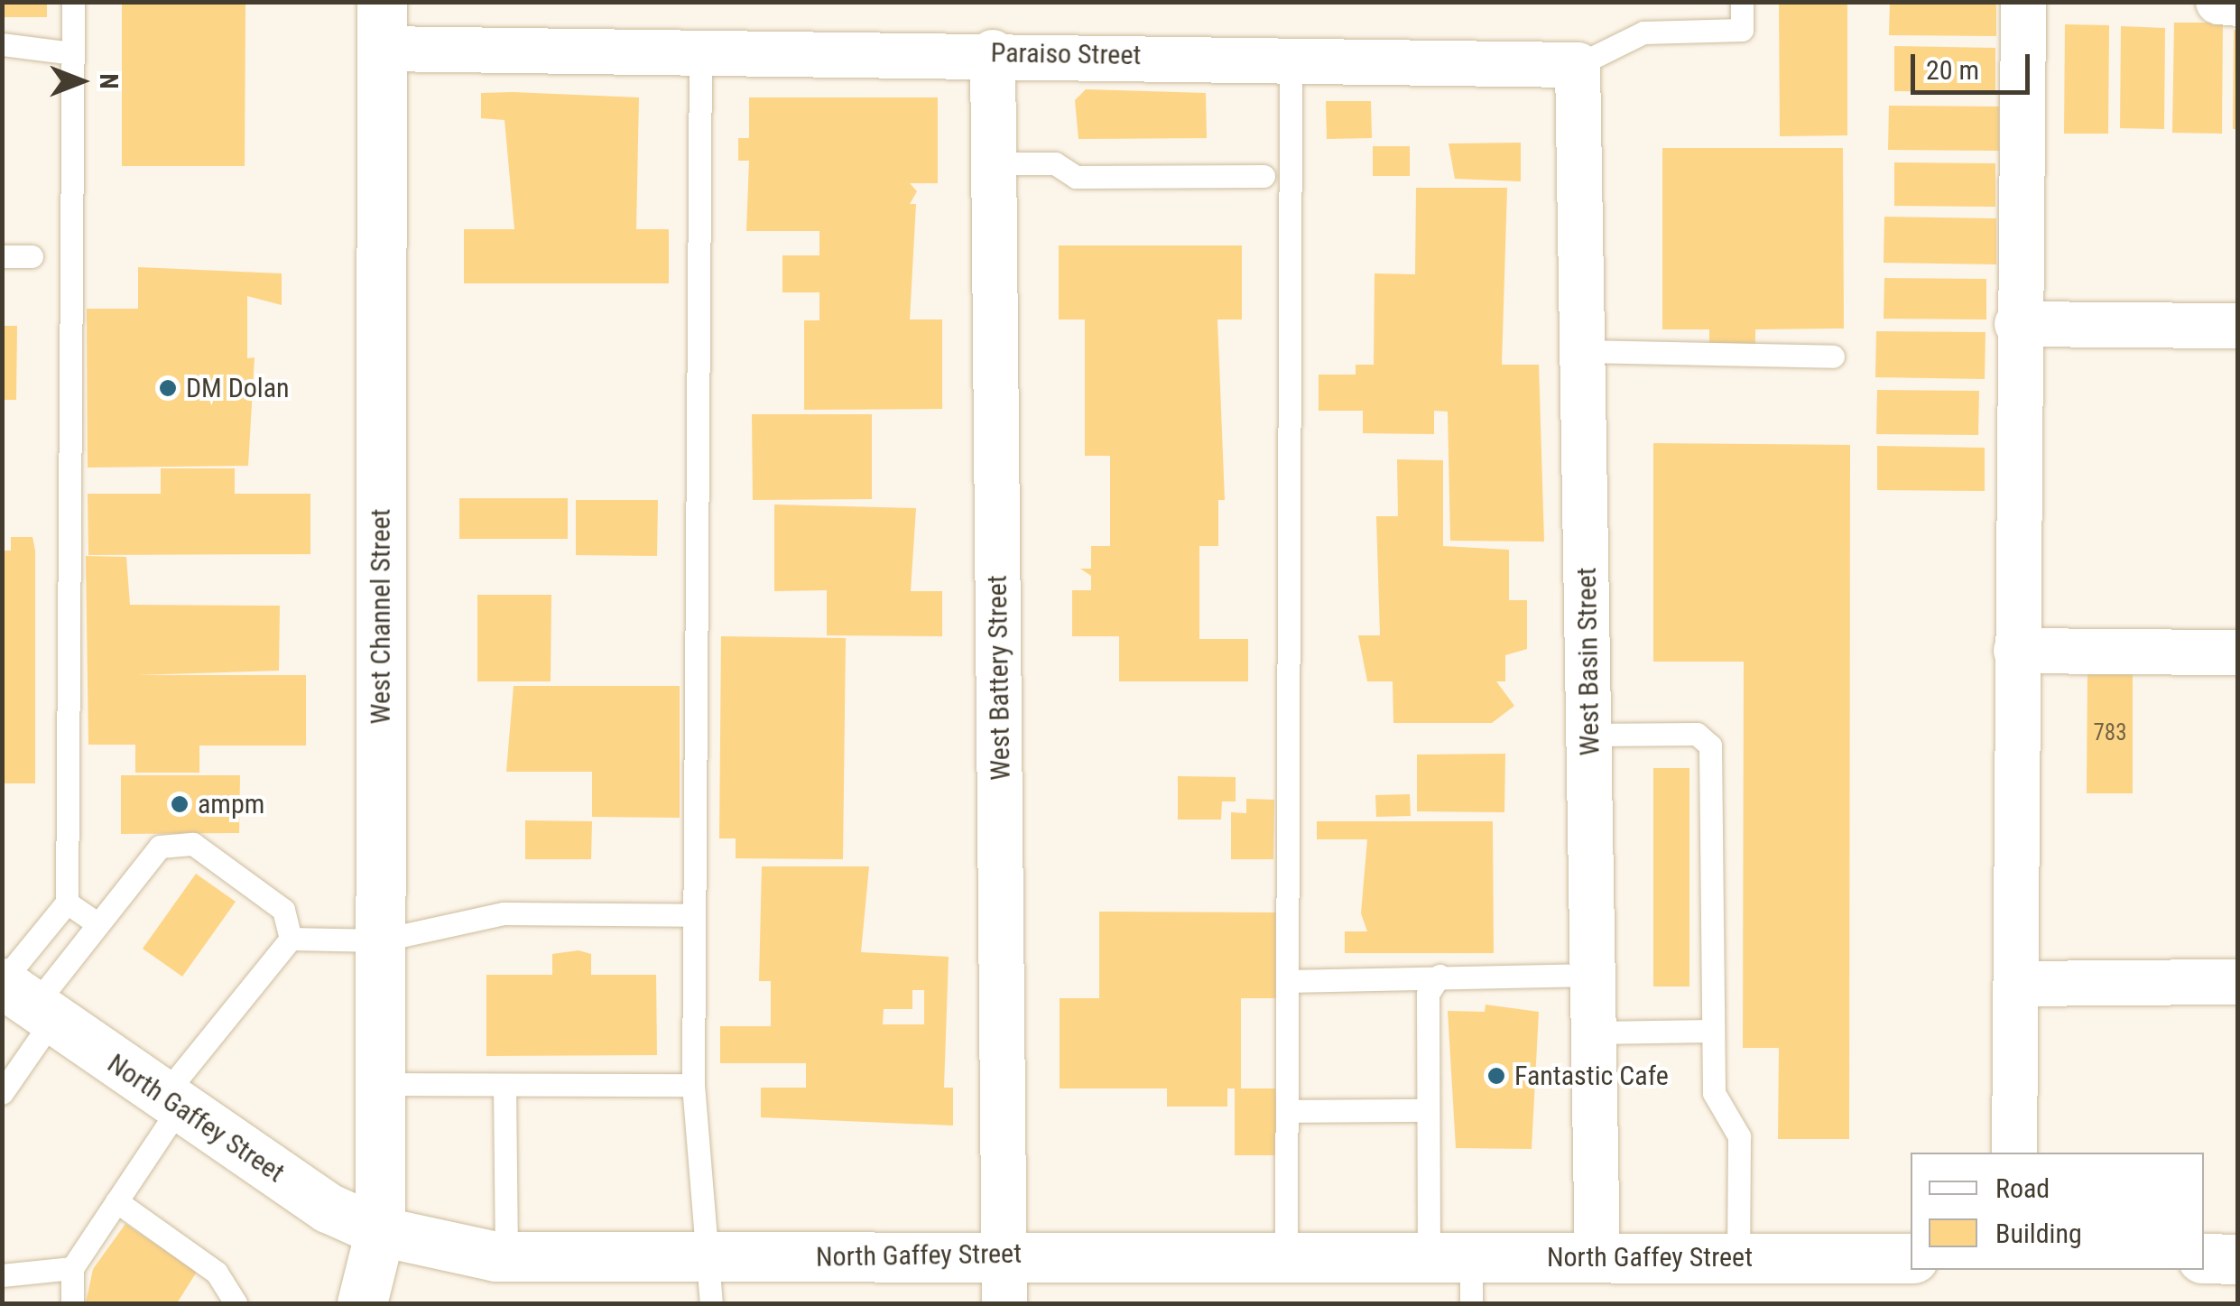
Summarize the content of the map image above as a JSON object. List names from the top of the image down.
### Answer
{
  "streets": {
    "main road": ["West Channel Street", "North Gaffey Street"],
    "street": ["Paraiso Street", "West Basin Street", "West Battery Street"]
  },
  "crossings": [
    ["Paraiso Street", "West Channel Street"],
    ["Paraiso Street", "West Basin Street"],
    ["Paraiso Street", "West Battery Street"],
    ["West Channel Street", "North Gaffey Street"],
    ["West Basin Street", "North Gaffey Street"],
    ["West Battery Street", "North Gaffey Street"]
  ],
  "places": ["DM Dolan", "ampm", "Fantastic Cafe"],
  "house_numbers": ["783"],
  "legend": ["Road", "Building"],
  "scale_bar": "20 m",
  "north": "right"
}
